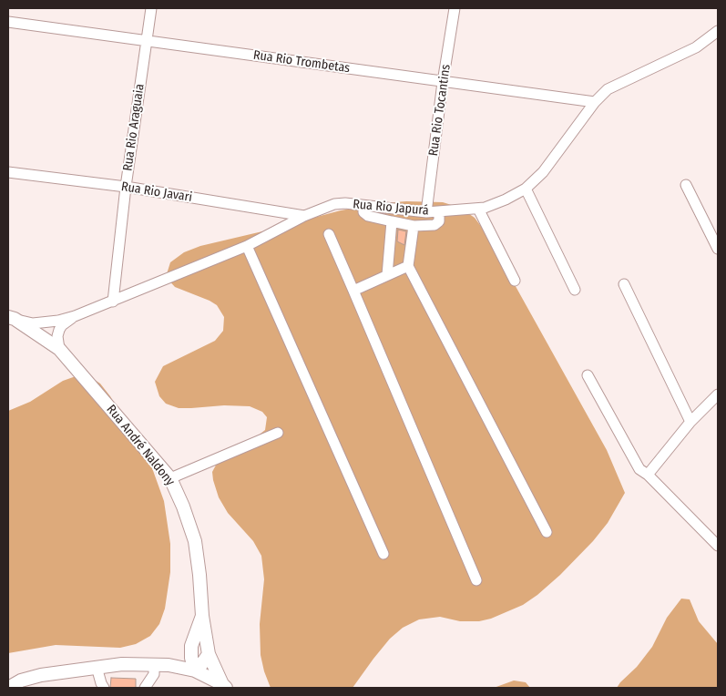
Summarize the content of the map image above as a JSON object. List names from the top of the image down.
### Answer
{
  "streets": {
    "main road": ["Rua André Naldony"],
    "street": [
      "Rua Rio Trombetas",
      "Rua Rio Tocantins",
      "Rua Rio Araguaia",
      "Rua Rio Javari",
      "Rua Rio Japurá"
    ]
  },
  "crossings": [
    ["Rua Rio Trombetas", "Rua Rio Tocantins"],
    ["Rua Rio Trombetas", "Rua Rio Araguaia"],
    ["Rua Rio Trombetas", "Rua Rio Japurá"],
    ["Rua Rio Tocantins", "Rua Rio Japurá"],
    ["Rua Rio Araguaia", "Rua Rio Javari"],
    ["Rua Rio Araguaia", "Rua Rio Japurá"],
    ["Rua Rio Javari", "Rua Rio Japurá"],
    ["Rua Rio Japurá", "Rua André Naldony"]
  ]
}
